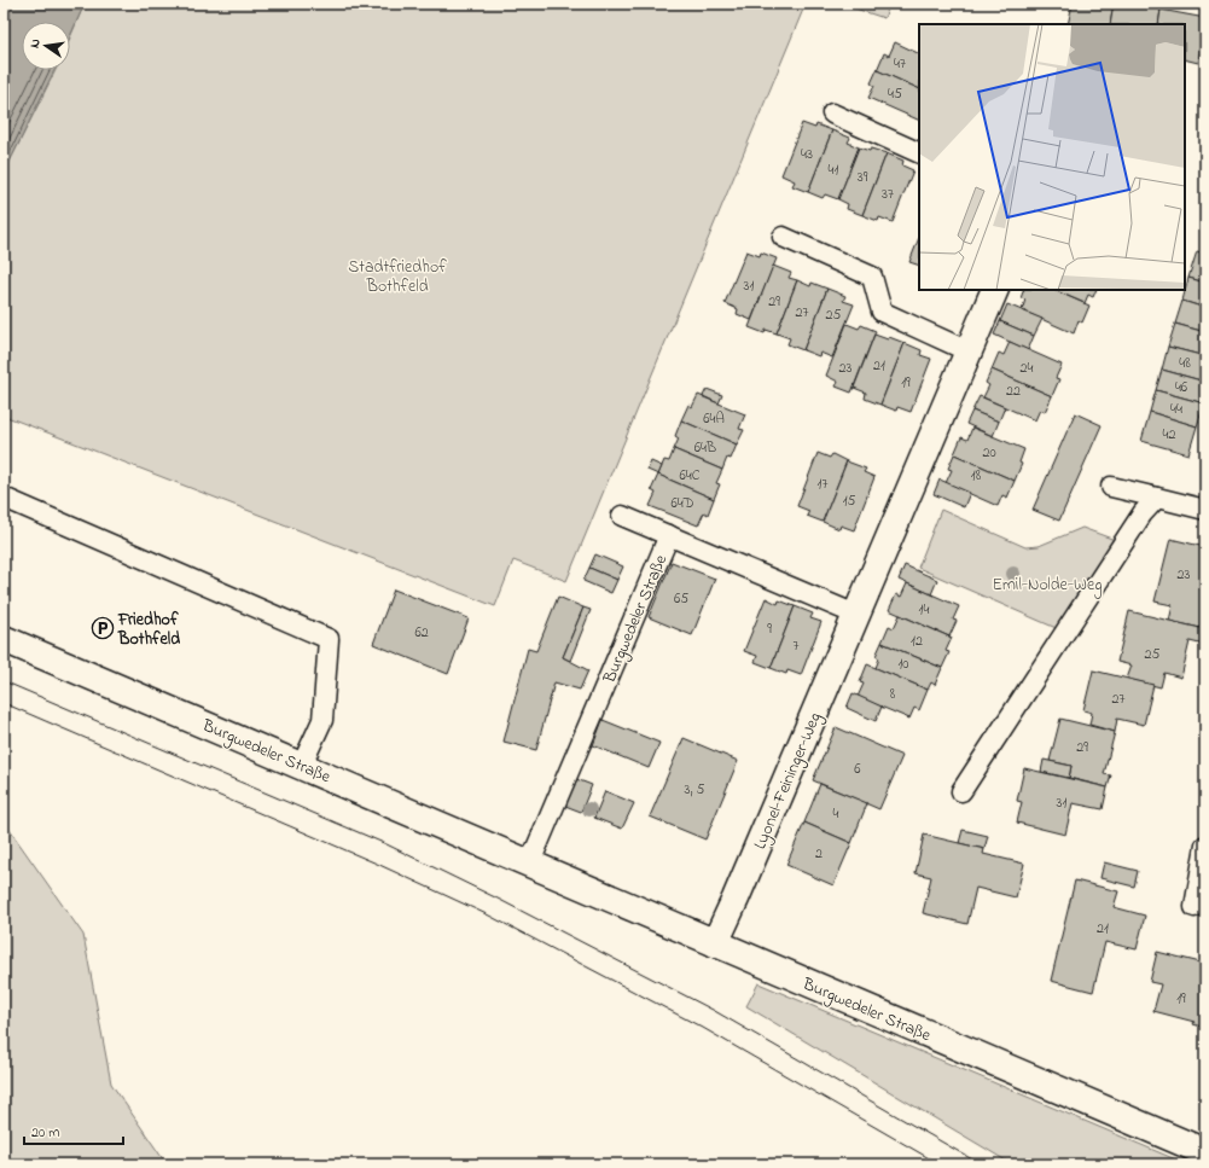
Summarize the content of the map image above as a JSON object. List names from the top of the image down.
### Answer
{
  "streets": {
    "main road": ["Burgwedeler Straße", "Lyonel-Feininger-Weg"]
  },
  "crossings": [
    ["Burgwedeler Straße", "Lyonel-Feininger-Weg"]
  ],
  "parks": ["Stadtfriedhof Bothfeld", "Emil-Nolde-Weg"],
  "places": {
    "parking": ["Friedhof Bothfeld"]
  },
  "house_numbers": [
    "47",
    "45",
    "43",
    "41",
    "39",
    "37",
    "31",
    "29",
    "27",
    "25",
    "48",
    "21",
    "23",
    "24",
    "19",
    "46",
    "22",
    "44",
    "64A",
    "42",
    "64B",
    "20",
    "64C",
    "18",
    "17",
    "15",
    "64D",
    "23",
    "65",
    "14",
    "9",
    "62",
    "12",
    "7",
    "25",
    "10",
    "8",
    "27",
    "29",
    "6",
    "3, 5",
    "31",
    "4",
    "2",
    "21",
    "19"
  ],
  "scale_bar": "20 m",
  "north": "left"
}
